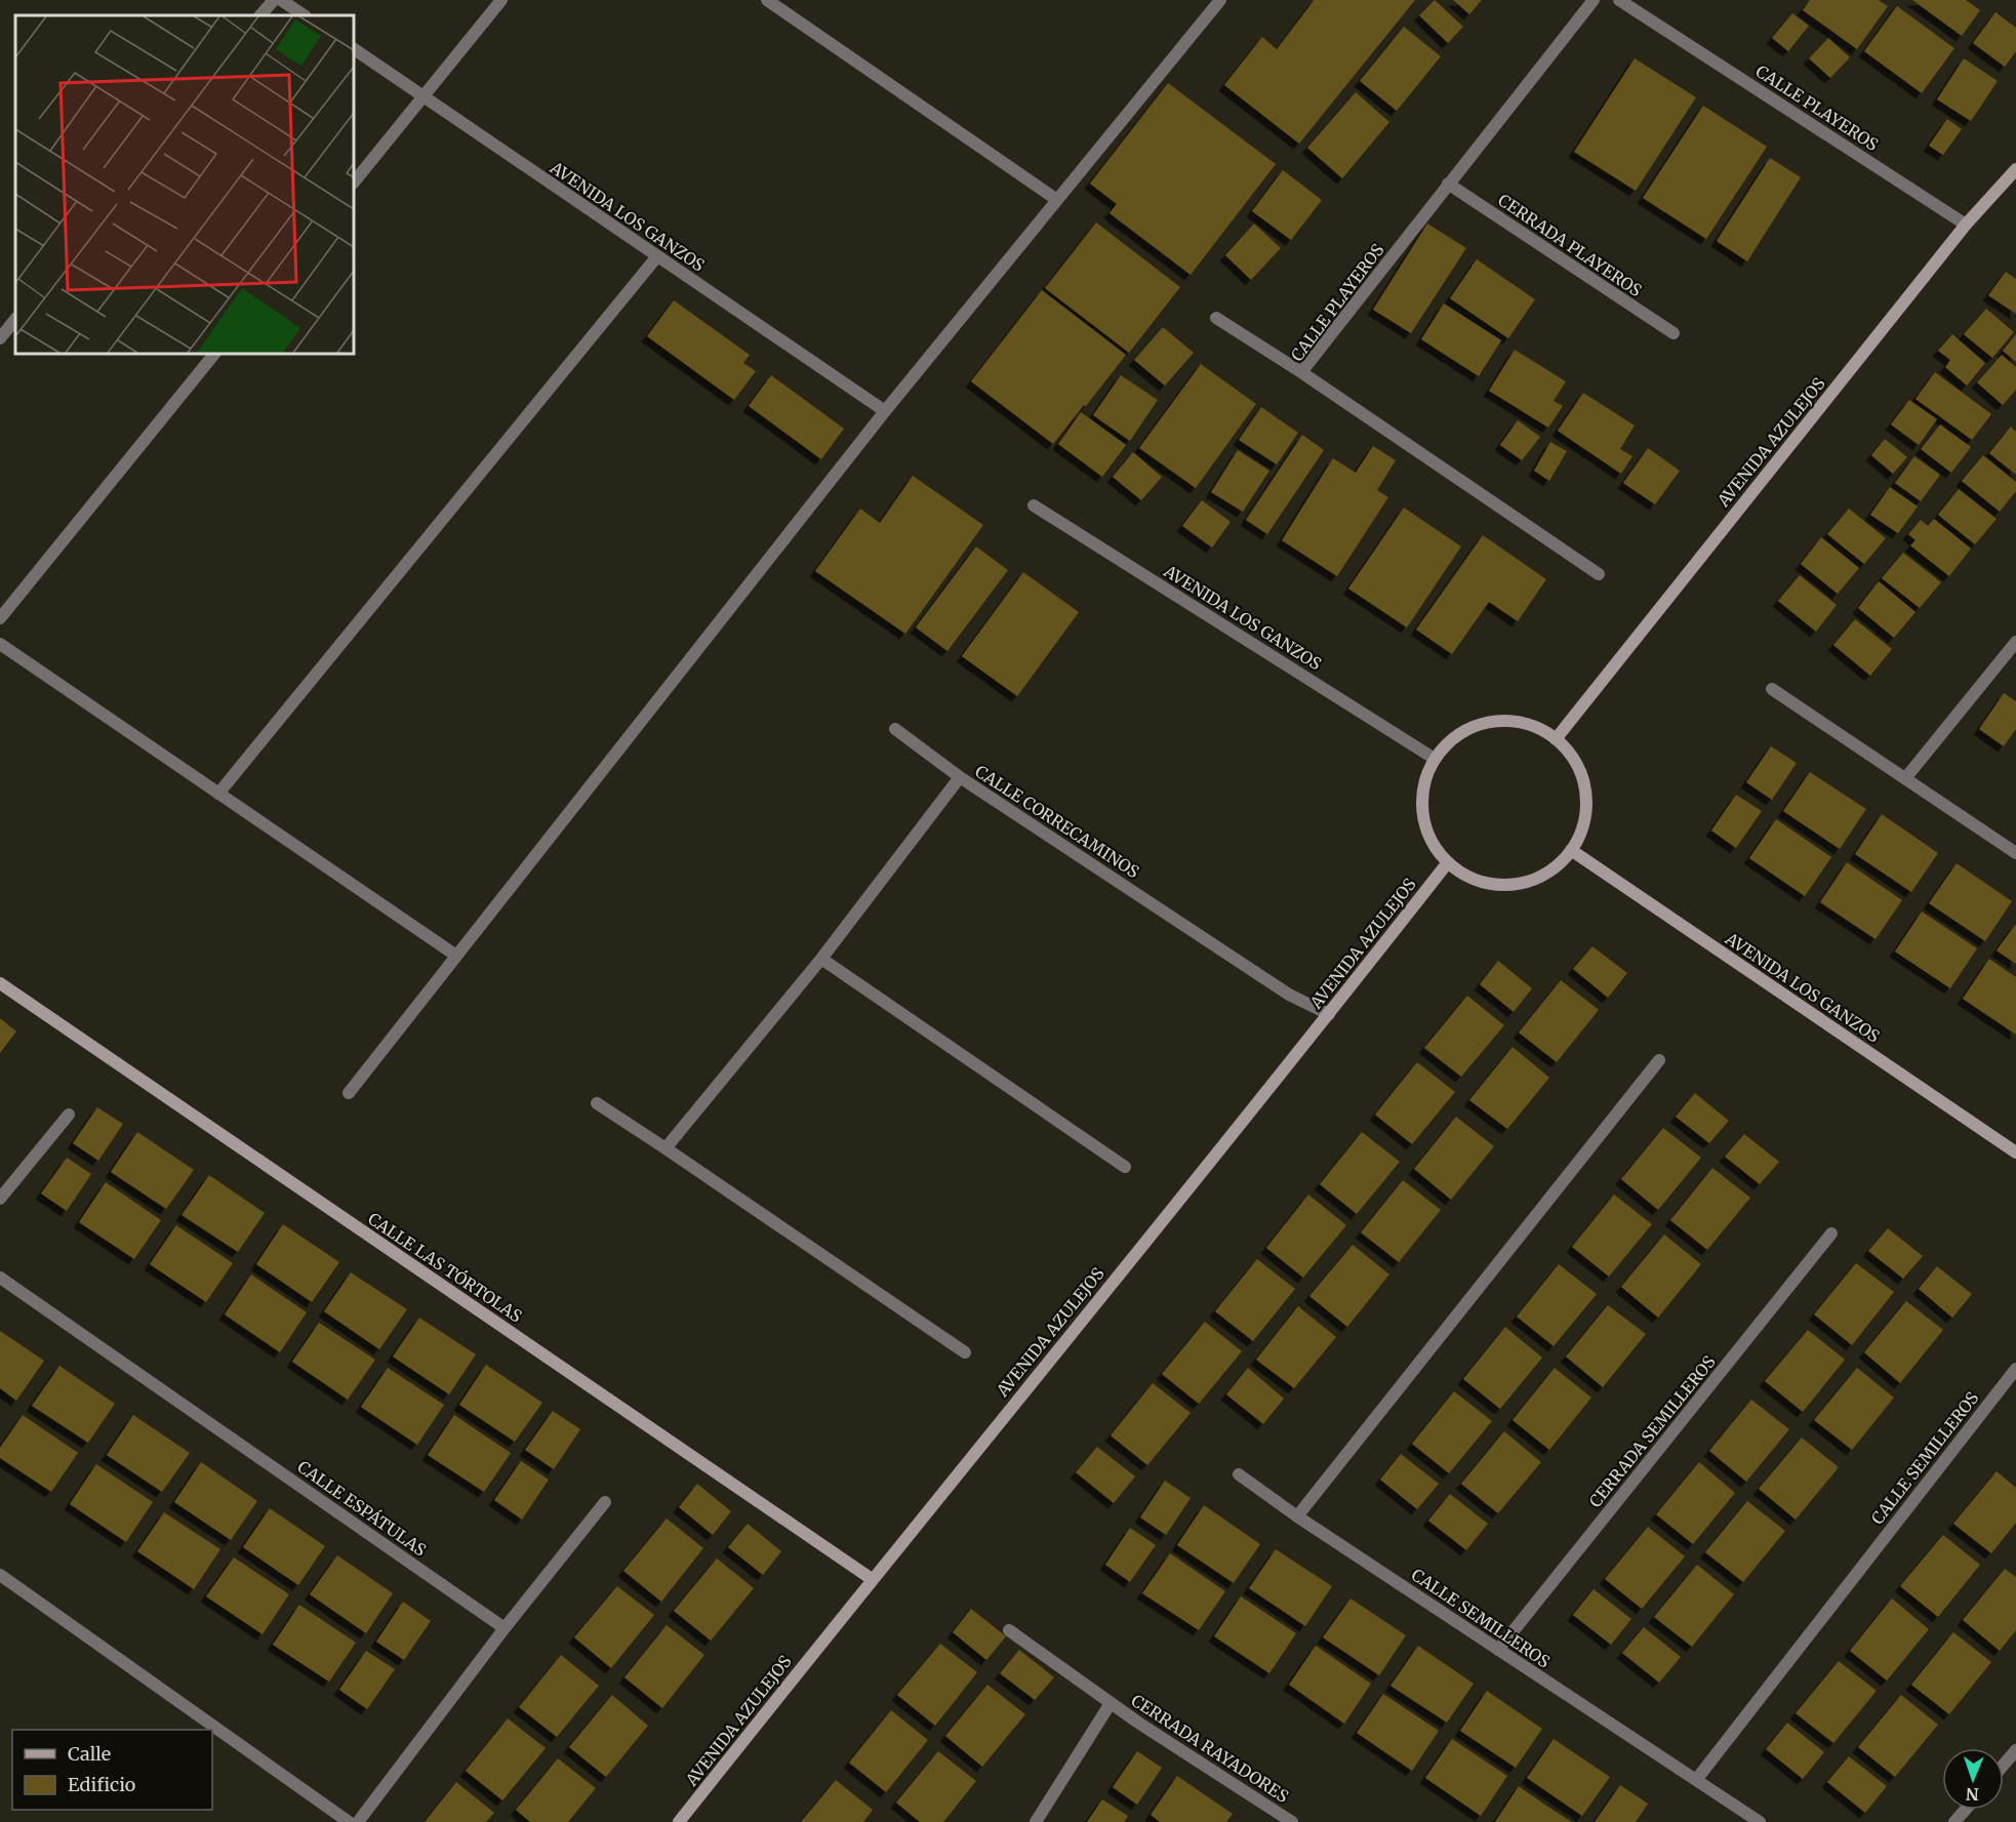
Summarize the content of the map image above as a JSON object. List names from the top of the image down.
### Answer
{
  "streets": {
    "street": [
      "CALLE PLAYEROS",
      "AVENIDA LOS GANZOS",
      "CERRADA PLAYEROS",
      "AVENIDA AZULEJOS",
      "CALLE CORRECAMINOS",
      "CALLE LAS TÓRTOLAS",
      "CERRADA SEMILLEROS",
      "CALLE SEMILLEROS",
      "CALLE ESPÁTULAS",
      "CERRADA RAYADORES"
    ]
  },
  "crossings": [
    ["CALLE PLAYEROS", "CERRADA PLAYEROS"],
    ["CALLE PLAYEROS", "AVENIDA AZULEJOS"],
    ["AVENIDA LOS GANZOS", "AVENIDA AZULEJOS"],
    ["AVENIDA AZULEJOS", "CALLE CORRECAMINOS"],
    ["AVENIDA AZULEJOS", "CALLE LAS TÓRTOLAS"],
    ["CERRADA SEMILLEROS", "CALLE SEMILLEROS"]
  ],
  "legend": ["Calle", "Edificio"],
  "north": "bottom"
}
